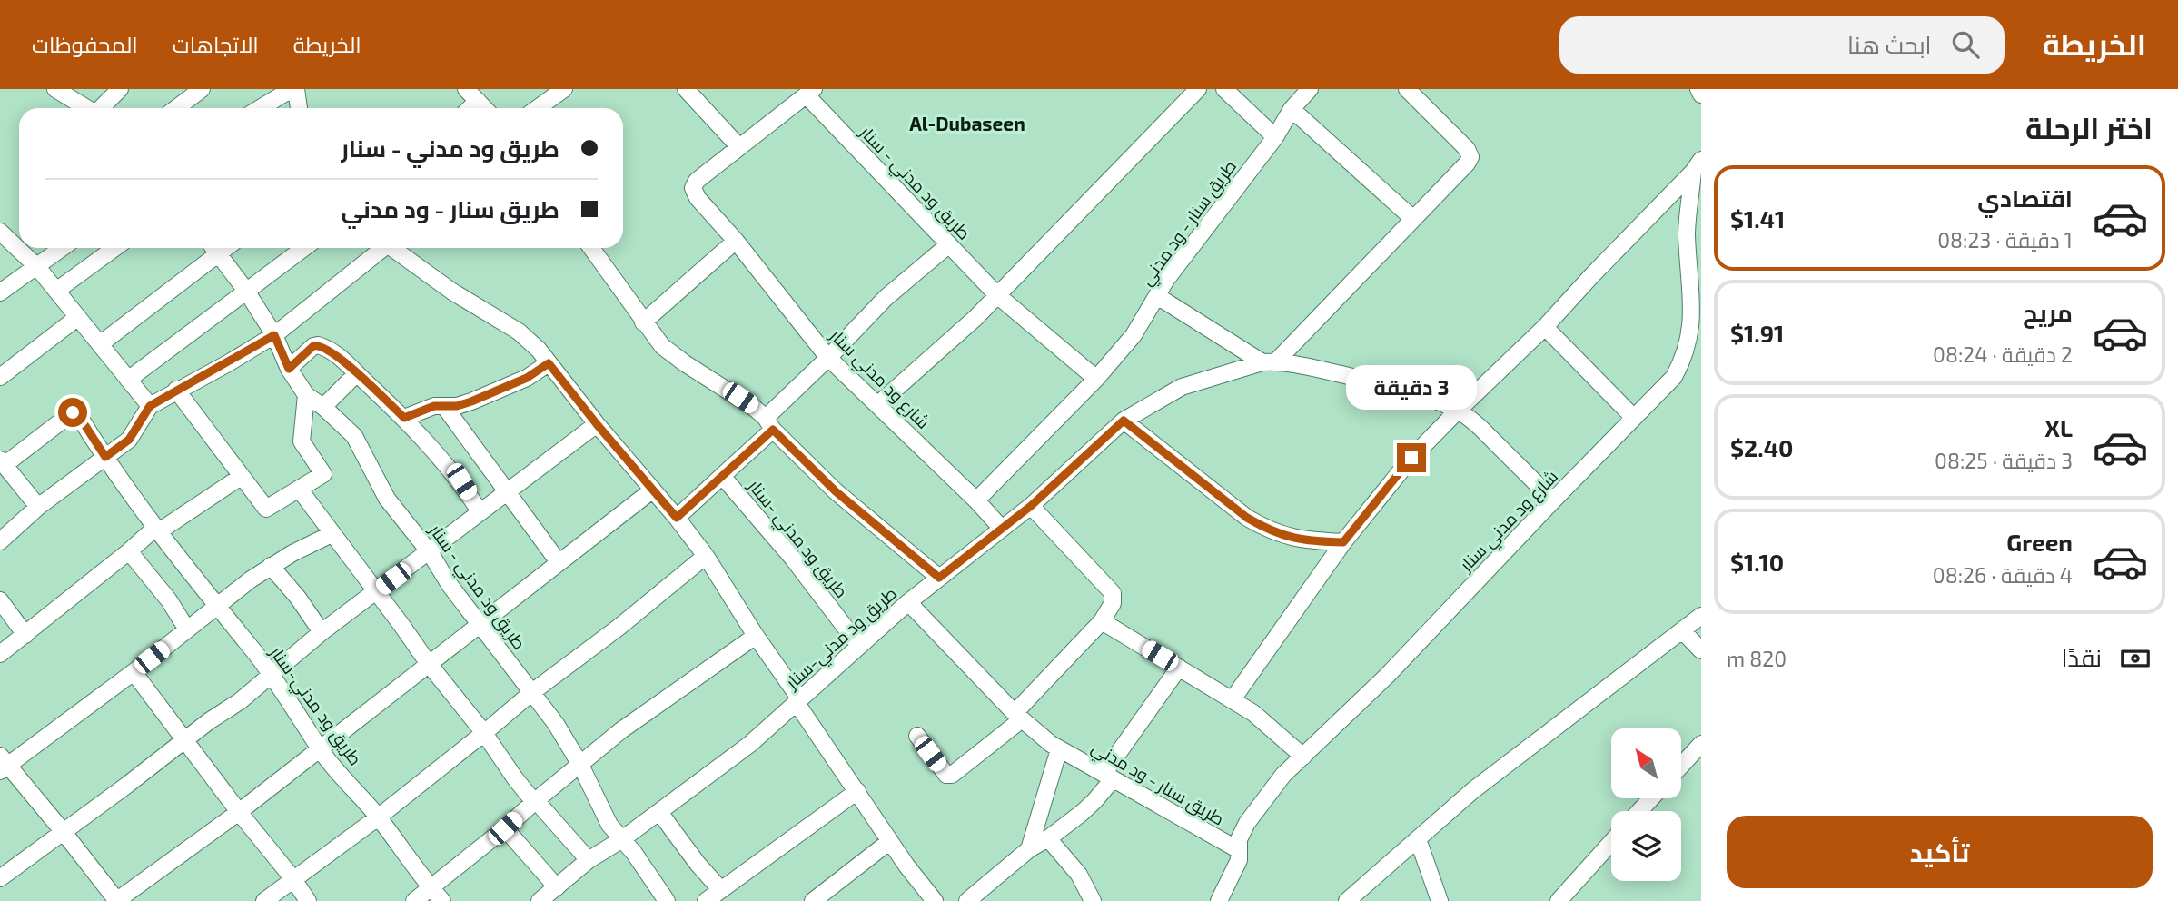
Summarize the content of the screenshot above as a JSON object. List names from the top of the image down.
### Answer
{
  "streets": {
    "street": [
      "طريق ود مدني - سنار",
      "طريق سنار - ود مدني",
      "شارع ود مدني سنار",
      "طريق ود مدني -سنار",
      "طريق ود مدني-سنار"
    ]
  },
  "crossings": [
    ["طريق ود مدني - سنار", "شارع ود مدني سنار"],
    ["طريق ود مدني - سنار", "طريق ود مدني-سنار"],
    ["طريق سنار - ود مدني", "شارع ود مدني سنار"],
    ["طريق سنار - ود مدني", "طريق ود مدني-سنار"],
    ["شارع ود مدني سنار", "طريق ود مدني-سنار"],
    ["طريق ود مدني -سنار", "طريق ود مدني-سنار"]
  ],
  "districts": ["Al-Dubaseen"],
  "north": "top left",
  "page": {
    "header": "الخريطة",
    "search": "ابحث هنا",
    "nav": ["الخريطة", "الاتجاهات", "المحفوظات"],
    "heading": "اختر الرحلة",
    "banner": ["طريق ود مدني - سنار", "طريق سنار - ود مدني"],
    "list": [
      {
        "name": "اقتصادي",
        "note": "1 دقيقة · 08:23",
        "value": "$1.41"
      },
      {
        "name": "مريح",
        "note": "2 دقيقة · 08:24",
        "value": "$1.91"
      },
      {
        "name": "XL",
        "note": "3 دقيقة · 08:25",
        "value": "$2.40"
      },
      {
        "name": "Green",
        "note": "4 دقيقة · 08:26",
        "value": "$1.10"
      }
    ],
    "bubble": "3 دقيقة",
    "pay": ["نقدًا", "820 m"],
    "buttons": "تأكيد"
  }
}
